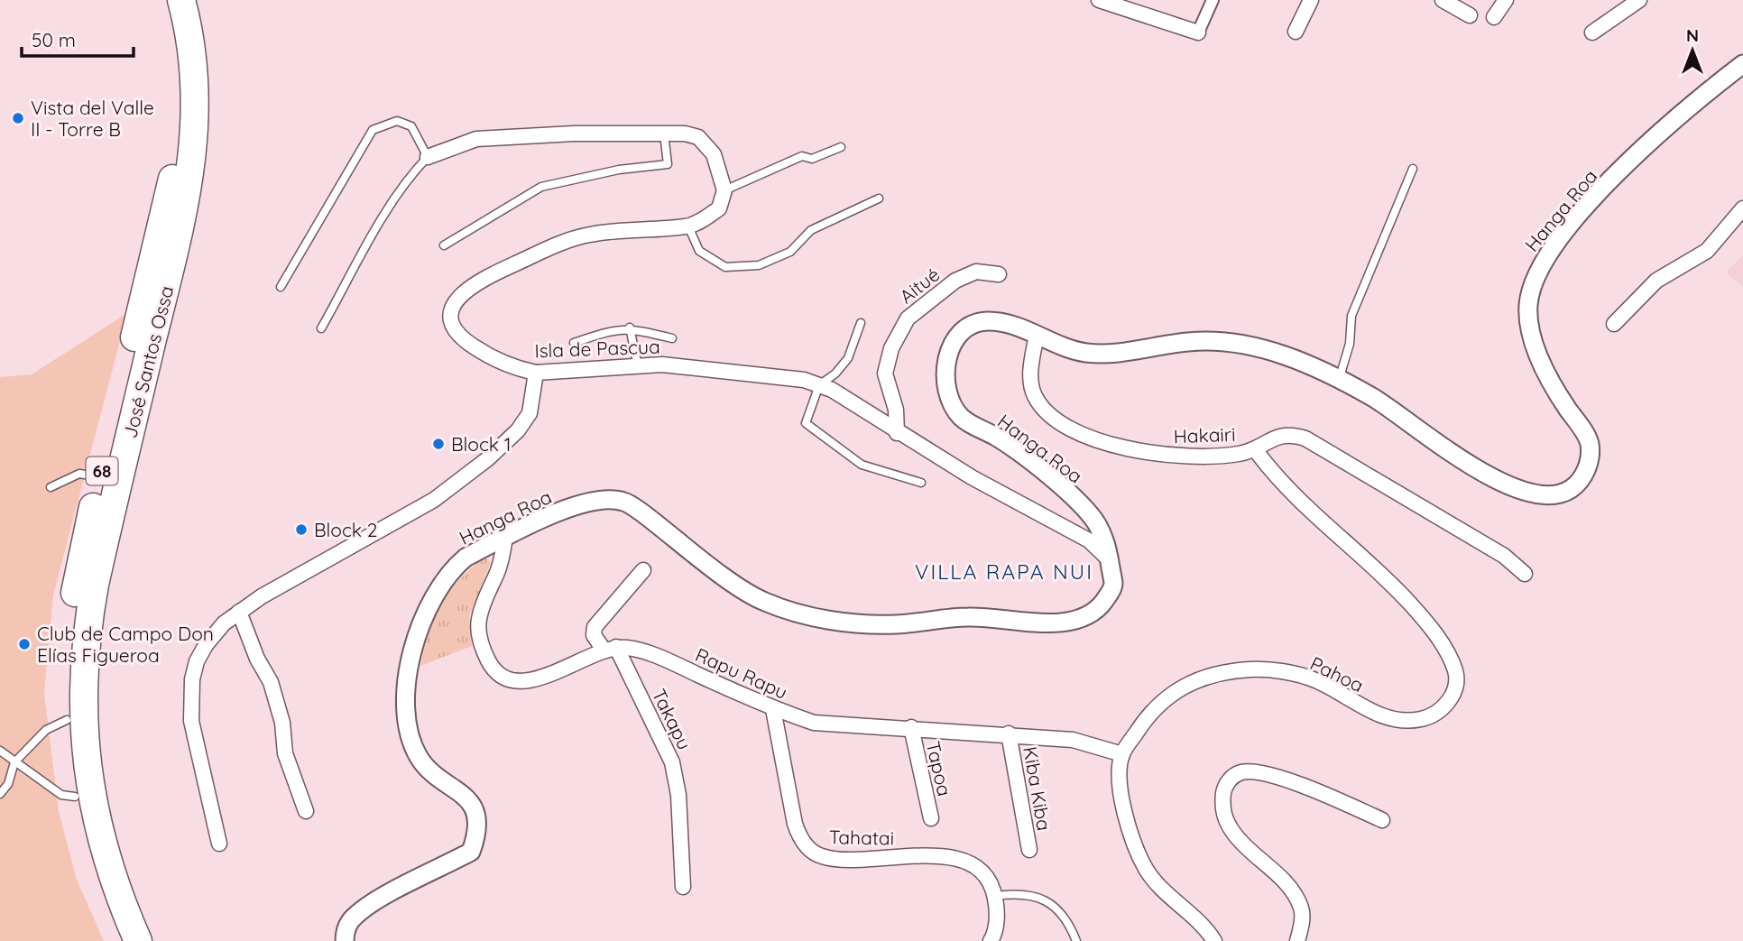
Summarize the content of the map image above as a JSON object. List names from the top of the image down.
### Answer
{
  "streets": {
    "highway": ["José Santos Ossa", "68"],
    "street": [
      "Hanga Roa",
      "Aitué",
      "Isla de Pascua",
      "Hakairi",
      "Rapu Rapu",
      "Pahoa",
      "Takapu",
      "Tapoa",
      "Kiba Kiba",
      "Tahatai"
    ]
  },
  "crossings": [
    ["Hanga Roa", "Isla de Pascua"],
    ["Hanga Roa", "Hakairi"],
    ["Aitué", "Isla de Pascua"],
    ["Hakairi", "Pahoa"],
    ["Rapu Rapu", "Pahoa"],
    ["Rapu Rapu", "Takapu"],
    ["Rapu Rapu", "Tapoa"],
    ["Rapu Rapu", "Kiba Kiba"],
    ["Rapu Rapu", "Tahatai"]
  ],
  "districts": ["VILLA RAPA NUI"],
  "places": [
    "Vista del Valle II - Torre B",
    "Block 1",
    "Block 2",
    "Club de Campo Don Elías Figueroa"
  ],
  "scale_bar": "50 m",
  "north": "top"
}
